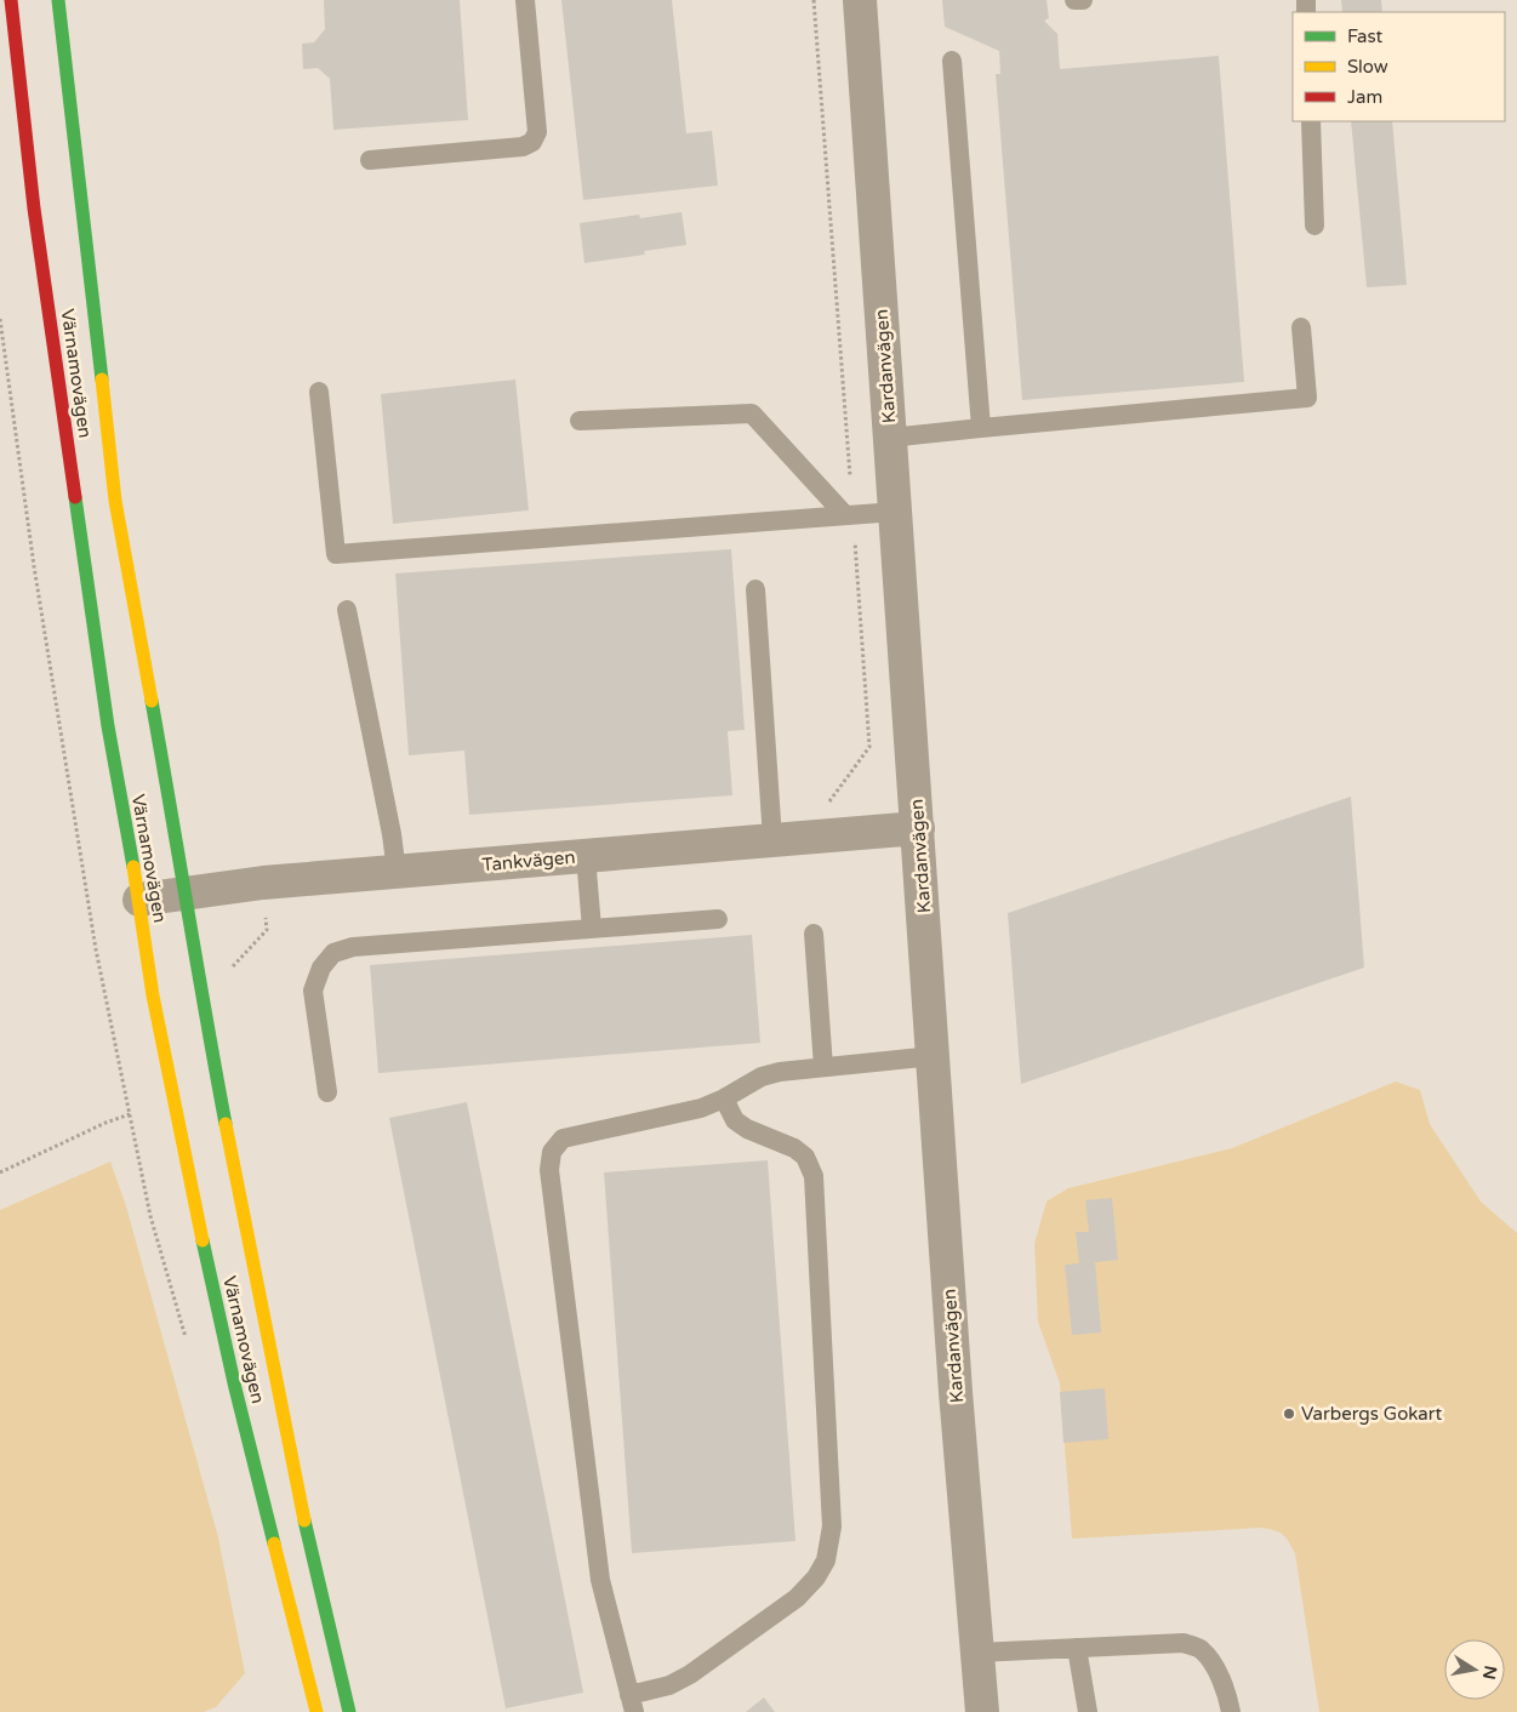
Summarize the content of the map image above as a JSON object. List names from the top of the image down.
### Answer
{
  "streets": {
    "main road": ["Värnamovägen"],
    "street": ["Kardanvägen", "Tankvägen"]
  },
  "crossings": [
    ["Kardanvägen", "Tankvägen"],
    ["Värnamovägen", "Tankvägen"]
  ],
  "places": ["Varbergs Gokart"],
  "legend": ["Fast", "Slow", "Jam"],
  "north": "right"
}
